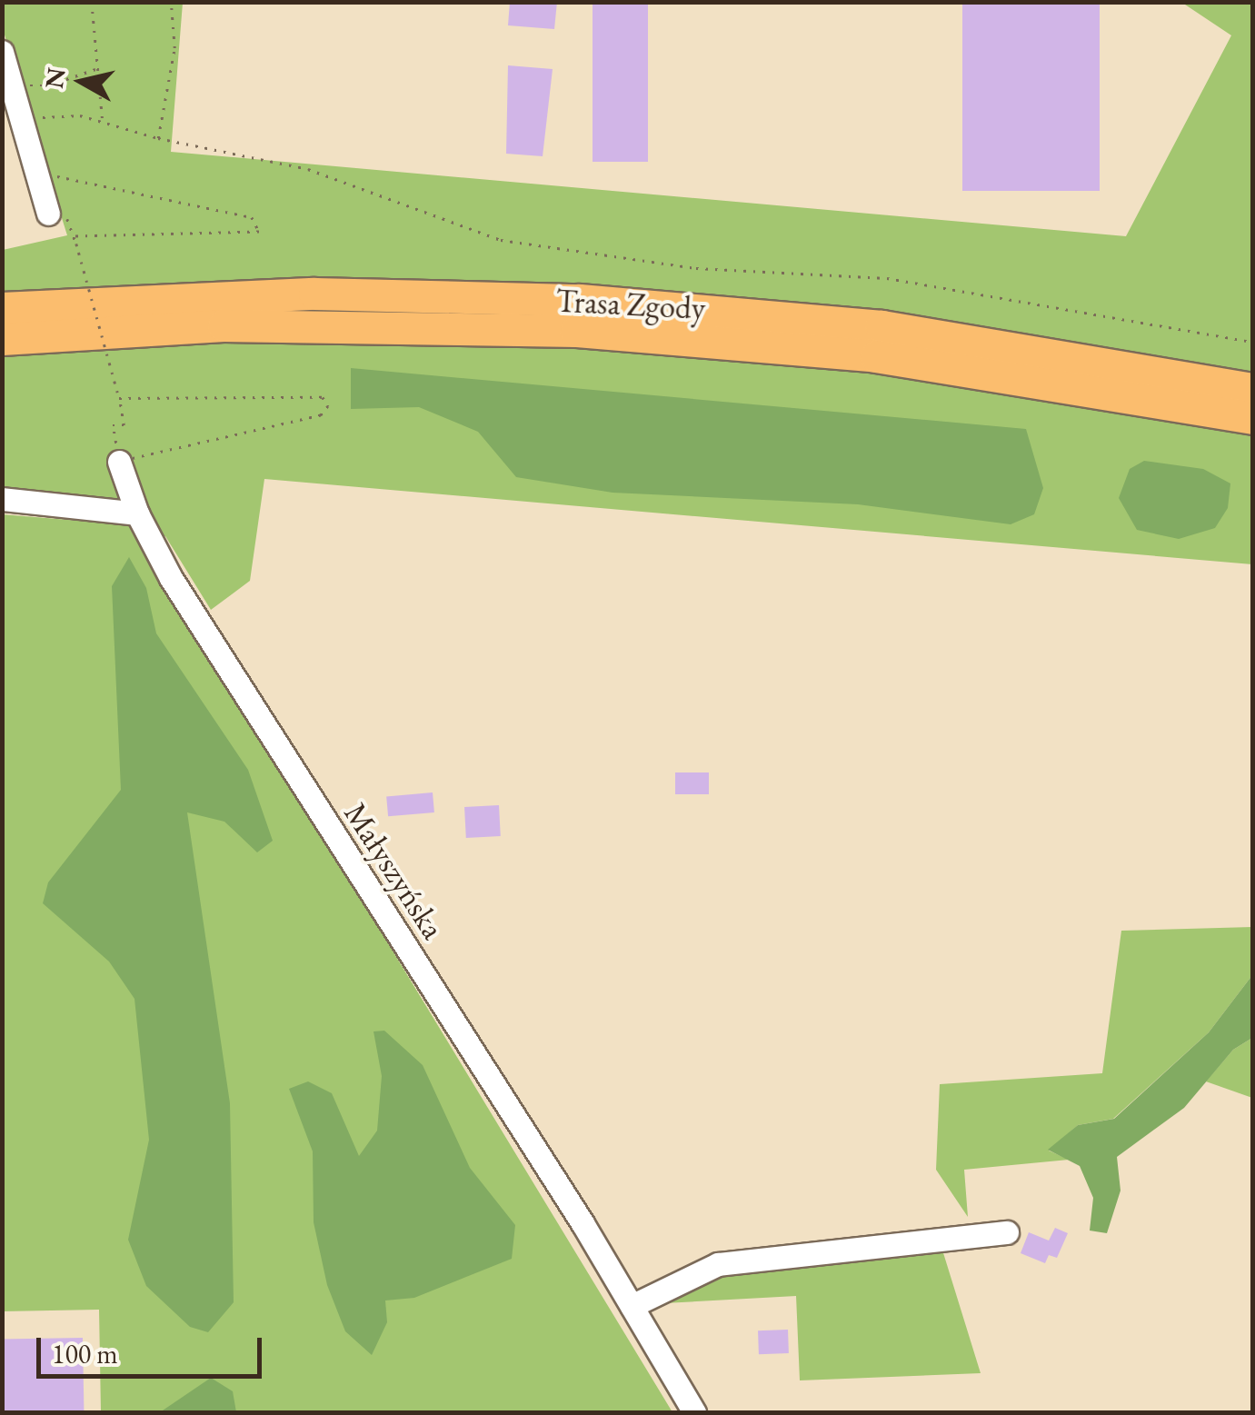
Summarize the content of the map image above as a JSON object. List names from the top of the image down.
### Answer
{
  "streets": {
    "highway": ["Trasa Zgody"],
    "street": ["Małyszyńska"]
  },
  "scale_bar": "100 m",
  "north": "left"
}
